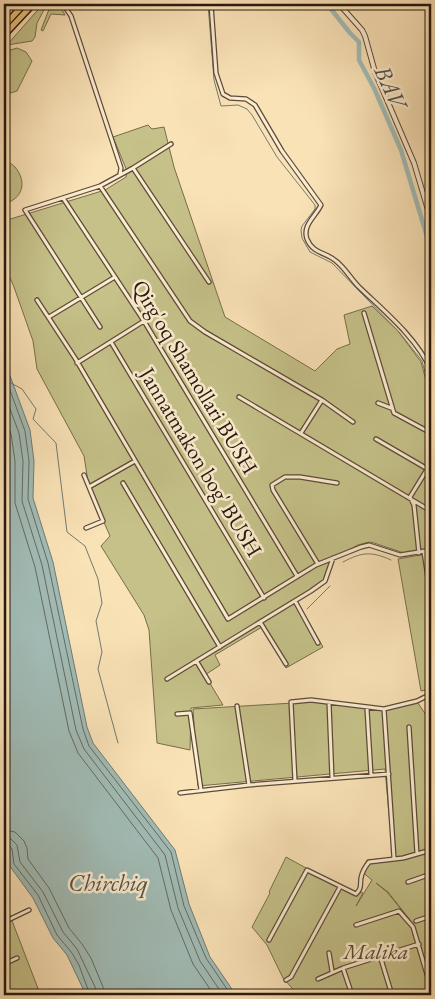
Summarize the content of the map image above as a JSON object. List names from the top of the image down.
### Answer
{
  "streets": {
    "street": ["Qirg'oq Shamollari BUSH", "Jannatmakon bog' BUSH"]
  },
  "water": ["BAV", "Chirchiq"],
  "parks": ["Malika"]
}
